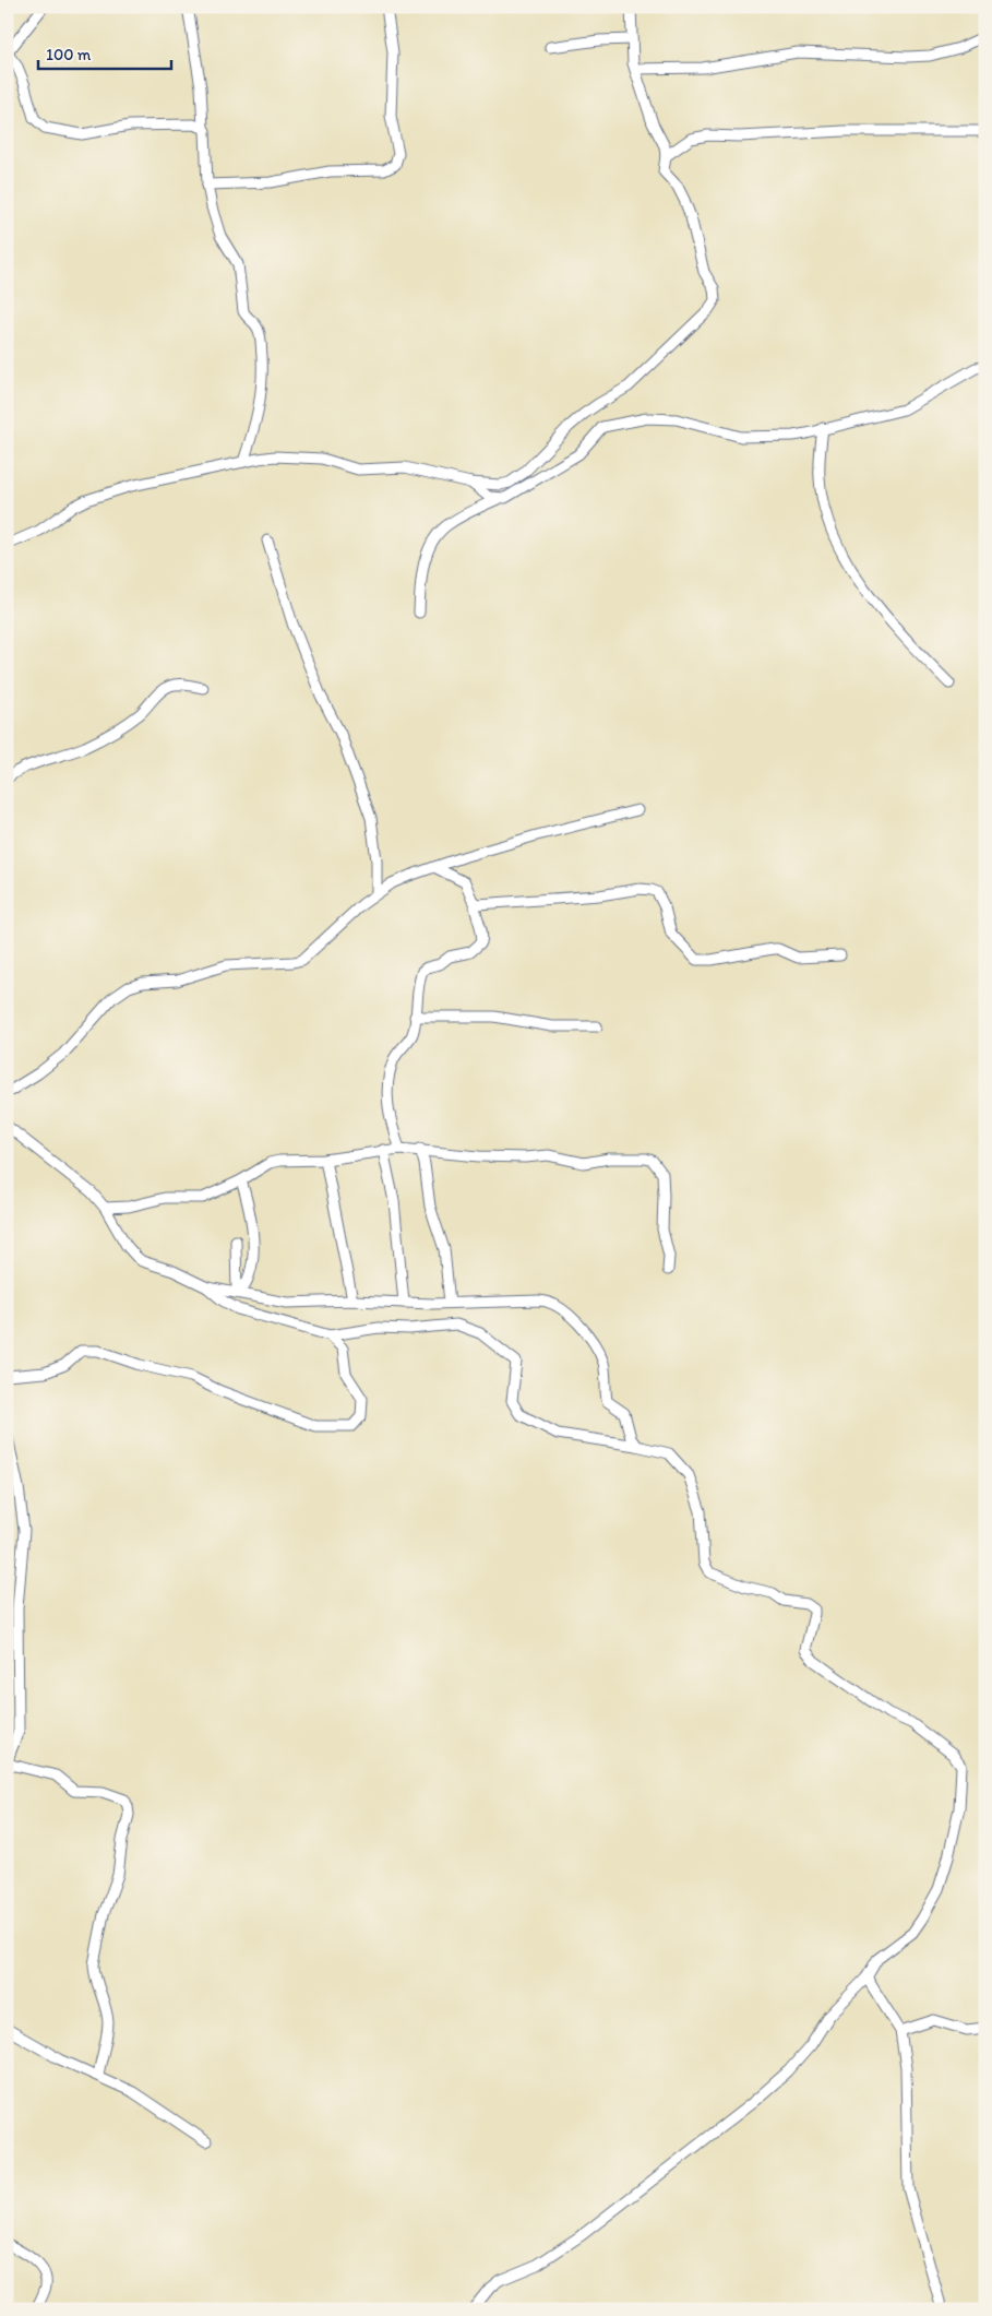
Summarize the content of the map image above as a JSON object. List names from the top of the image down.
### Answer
{
  "scale_bar": "100 m"
}
